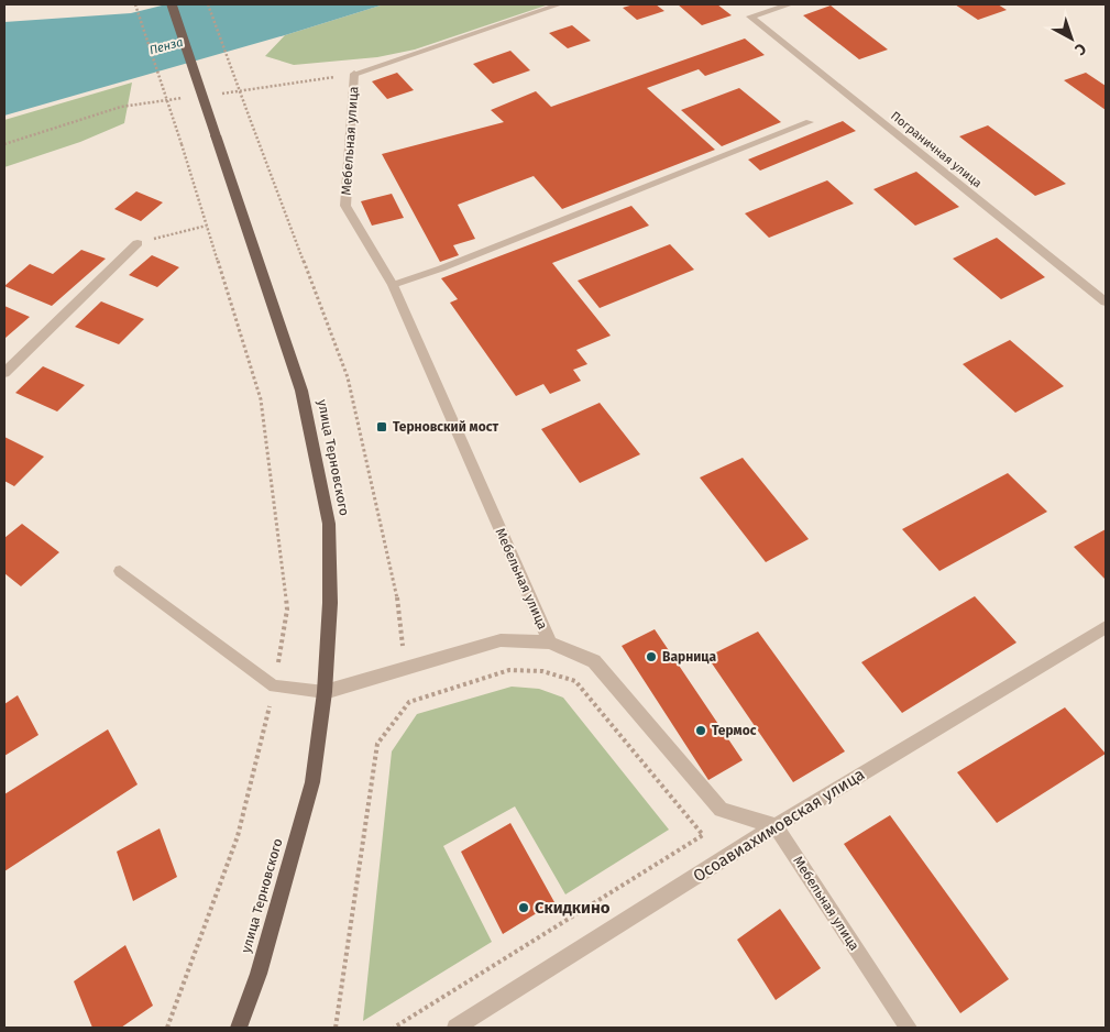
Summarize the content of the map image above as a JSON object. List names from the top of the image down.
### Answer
{
  "streets": {
    "main road": ["улица Терновского"],
    "street": ["Мебельная улица", "Пограничная улица", "Осоавиахимовская улица"]
  },
  "crossings": [
    ["Мебельная улица", "Осоавиахимовская улица"]
  ],
  "water": ["Пенза"],
  "places": {
    "transit": ["Терновский мост"],
    "other": ["Варница", "Термос", "Скидкино"]
  },
  "north": "bottom right"
}
